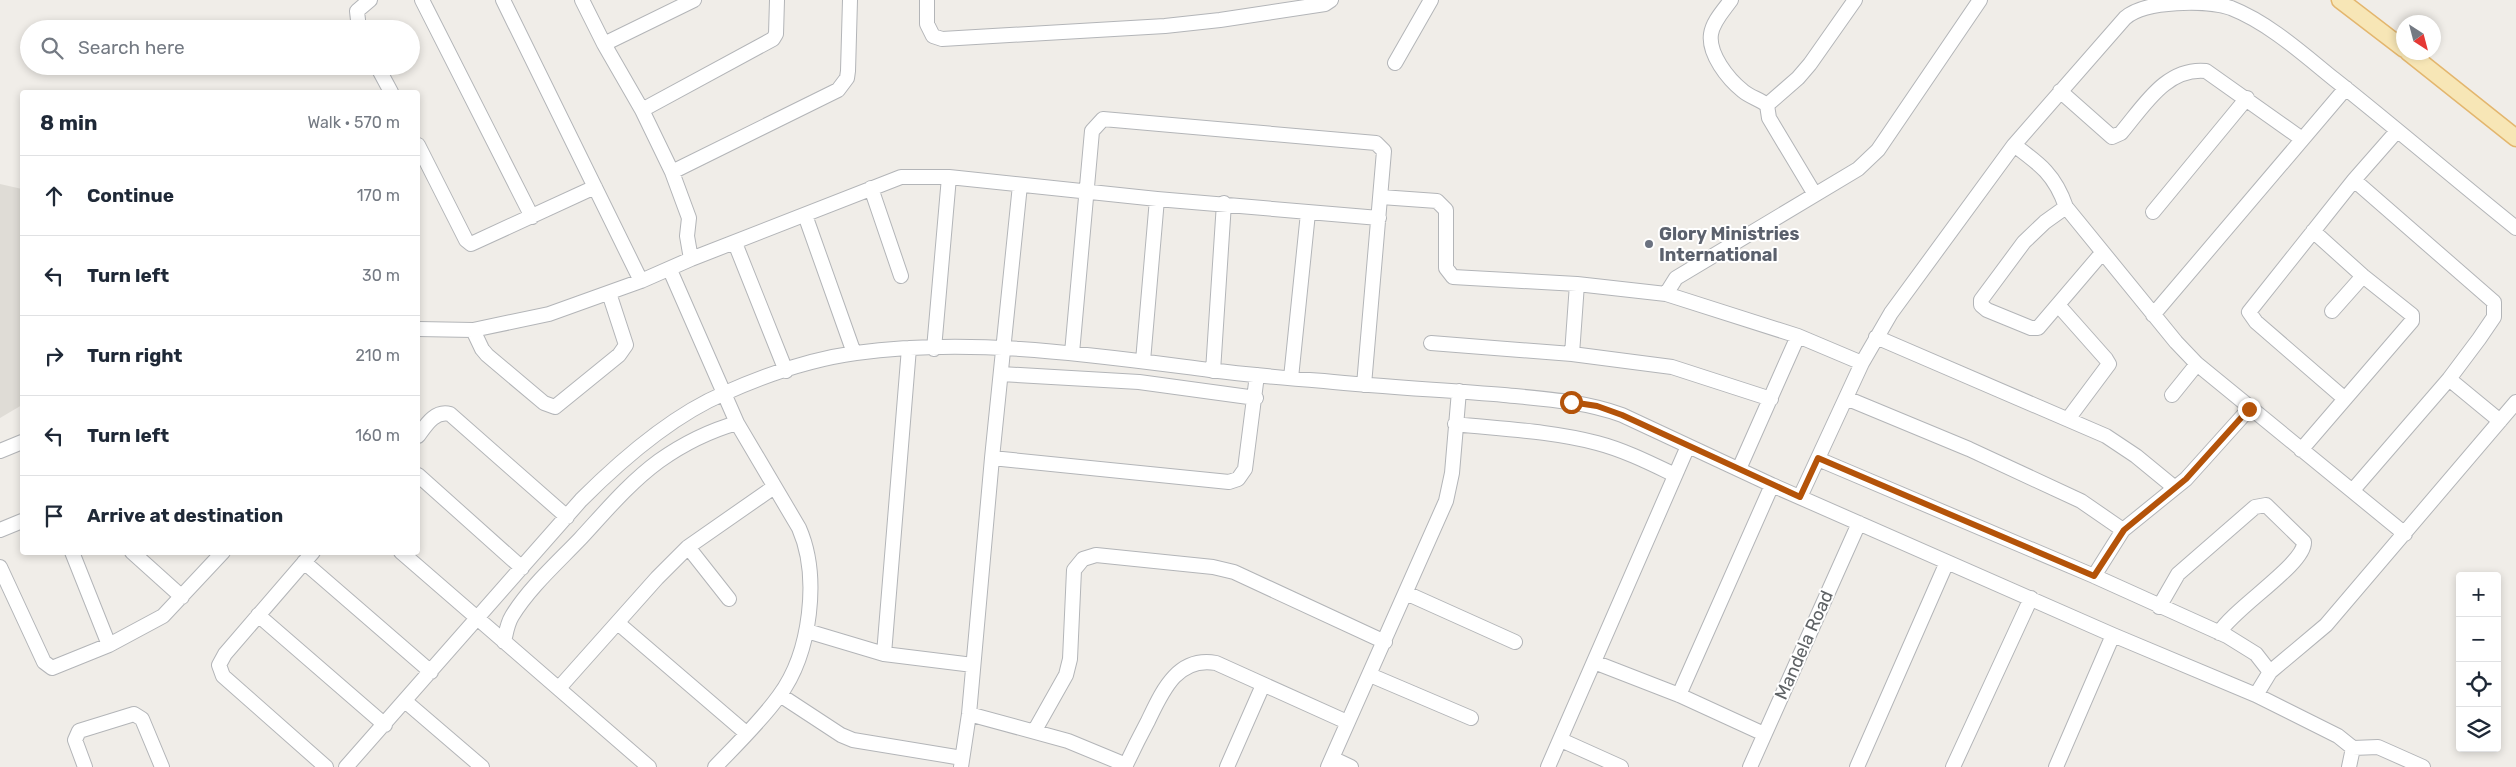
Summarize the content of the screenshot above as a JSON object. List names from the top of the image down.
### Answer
{
  "streets": {
    "street": ["Mandela Road"]
  },
  "places": ["Glory Ministries International"],
  "north": "bottom right",
  "page": {
    "search": "Search here",
    "heading": ["8 min", "Walk · 570 m"],
    "list": [
      ["Continue", "170 m"],
      ["Turn left", "30 m"],
      ["Turn right", "210 m"],
      ["Turn left", "160 m"],
      "Arrive at destination"
    ],
    "map_buttons": ["+", "−"]
  }
}
